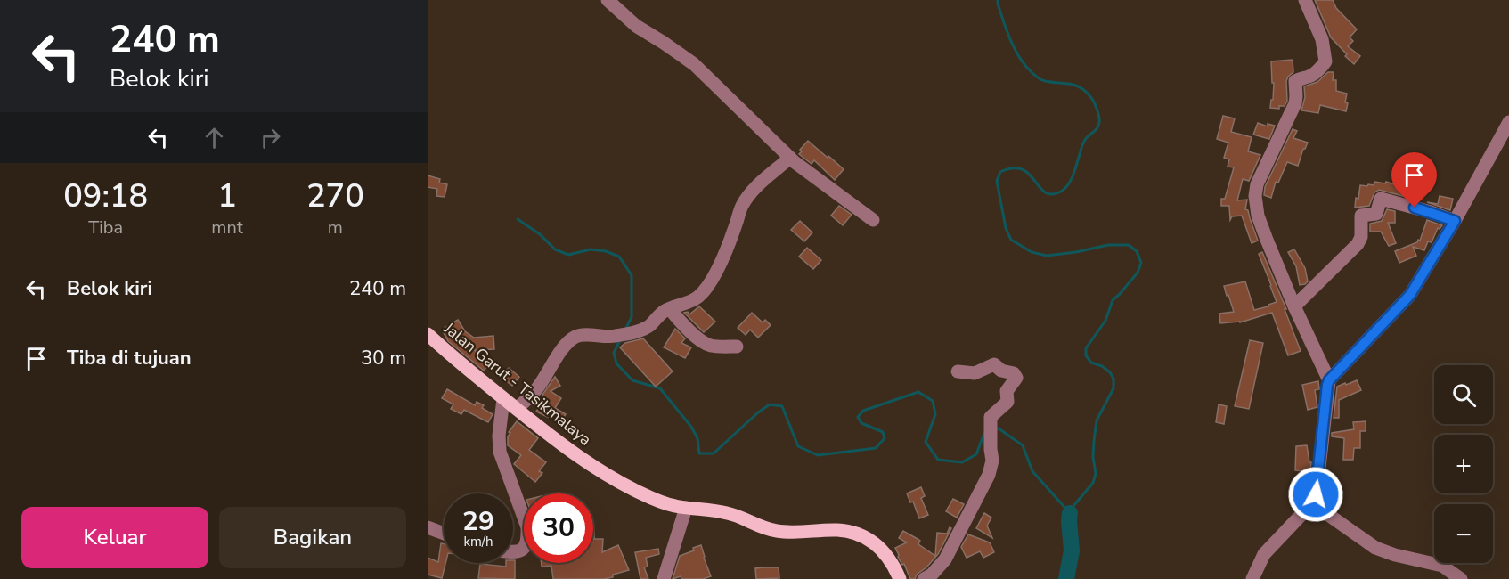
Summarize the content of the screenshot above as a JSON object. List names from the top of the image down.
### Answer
{
  "streets": {
    "main road": ["Jalan Garut - Tasikmalaya"]
  },
  "page": {
    "turn": ["240 m", "Belok kiri"],
    "eta": [
      "09:18",
      "Tiba",
      "1",
      "mnt",
      "270",
      "m"
    ],
    "list": [
      {
        "name": "Belok kiri",
        "value": "240 m"
      },
      {
        "name": "Tiba di tujuan",
        "value": "30 m"
      }
    ],
    "map_buttons": ["+", "−"],
    "speed": "29 km/h",
    "limit": "30",
    "buttons": ["Keluar", "Bagikan"]
  }
}
